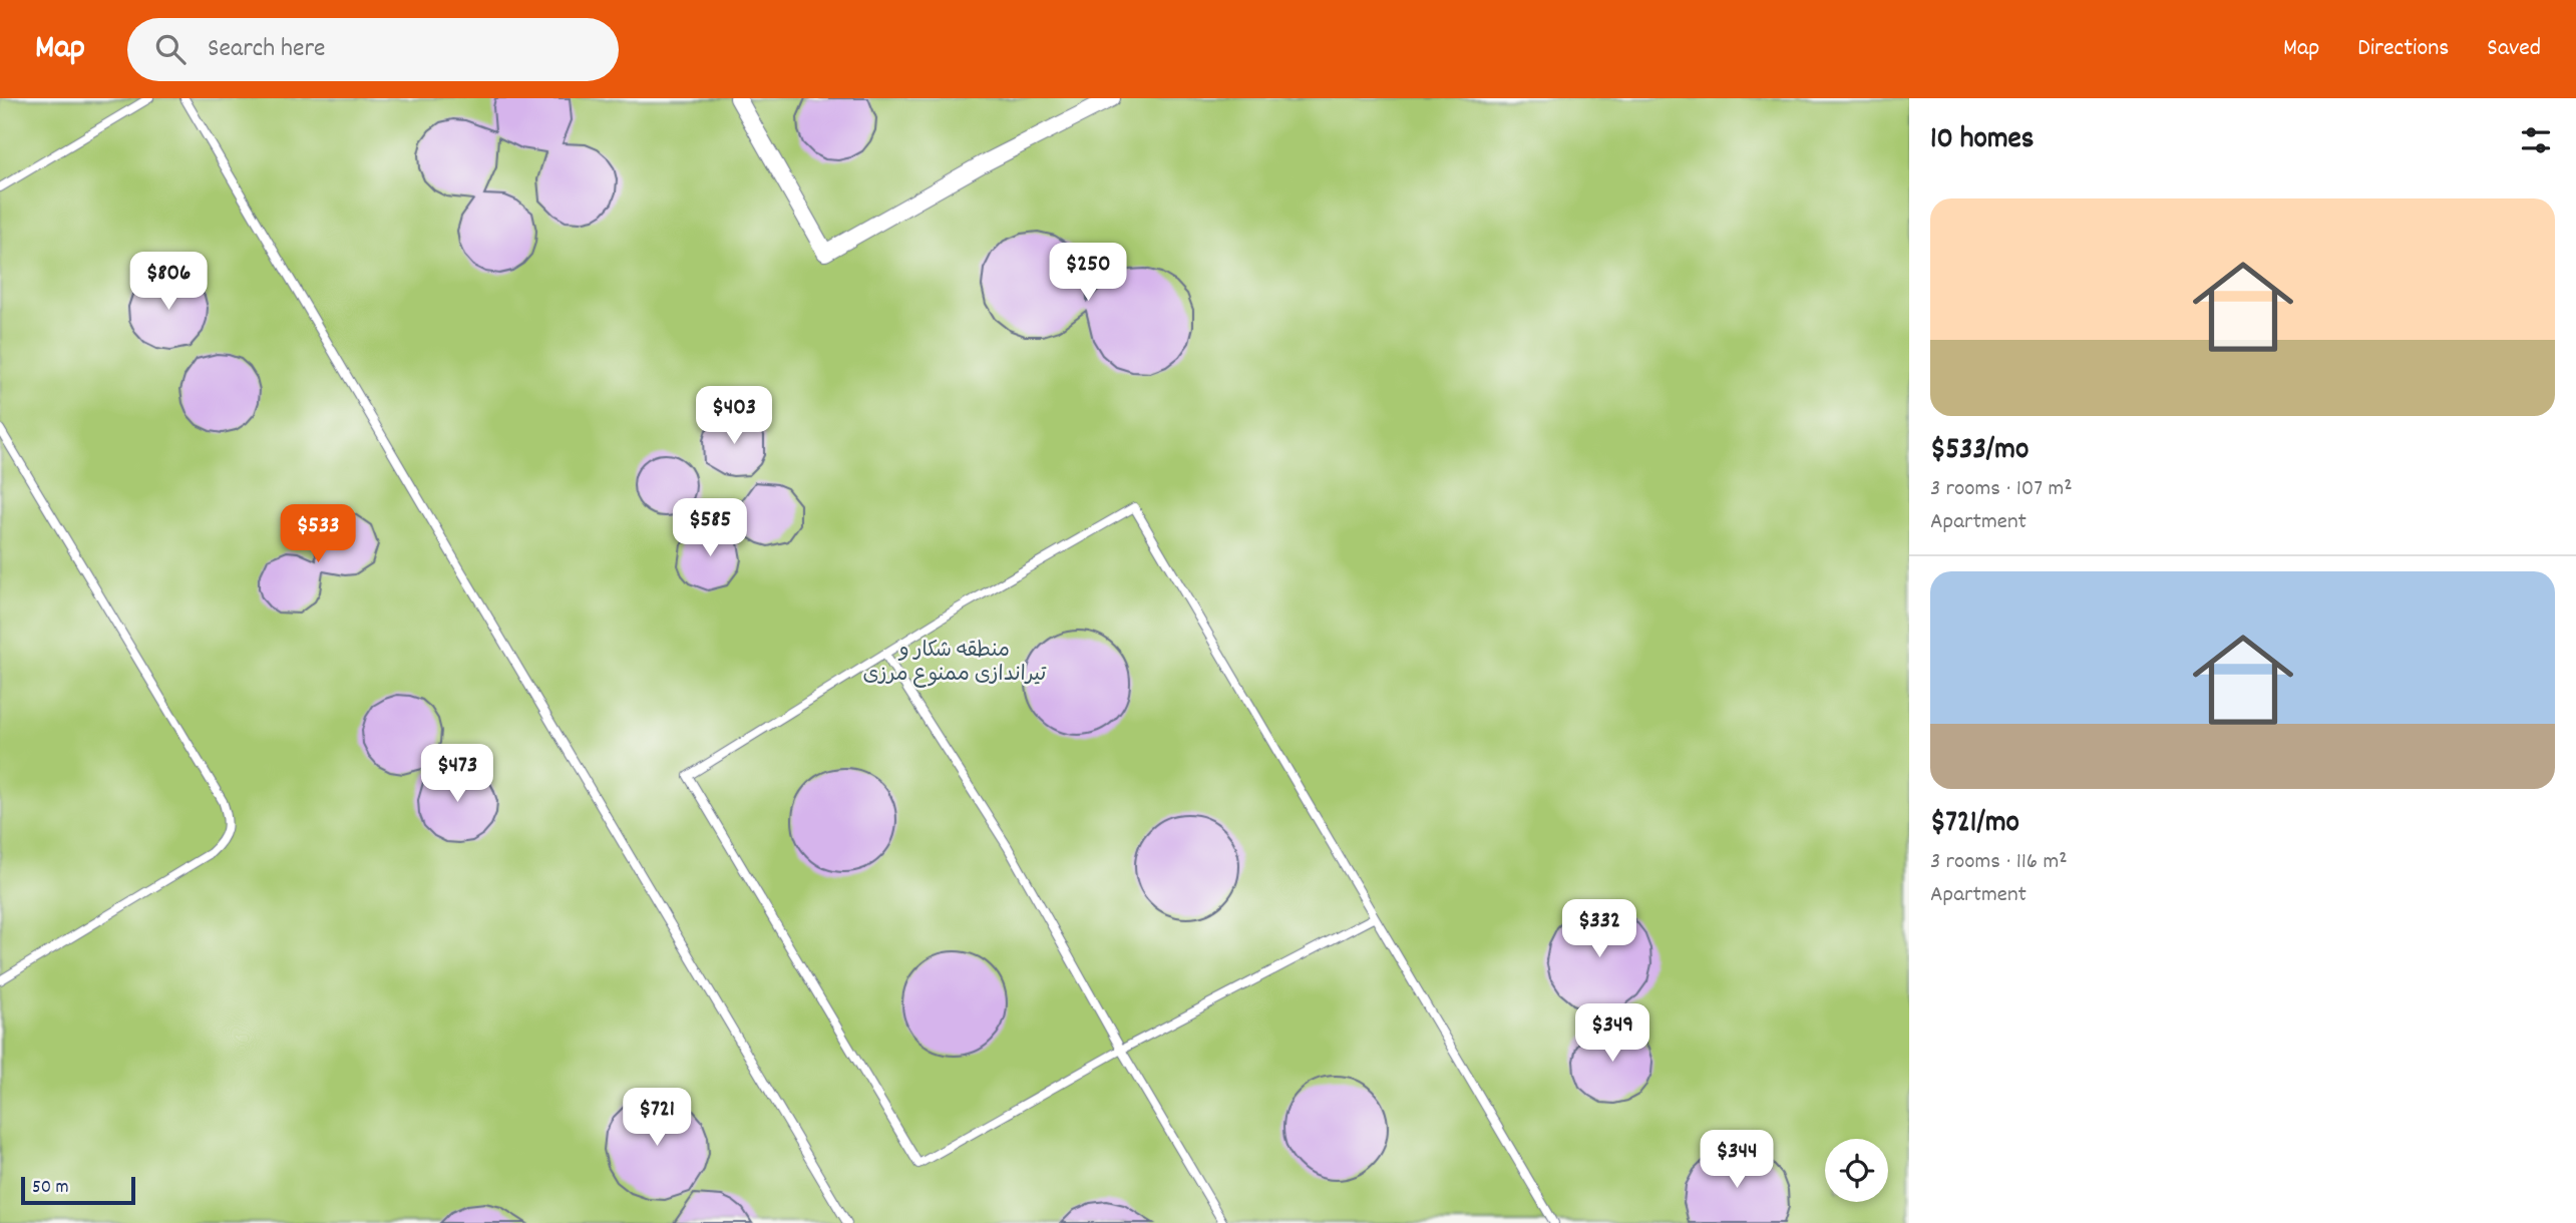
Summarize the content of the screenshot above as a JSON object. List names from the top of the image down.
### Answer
{
  "parks": ["منطقه شکار و تیراندازی ممنوع مرزی"],
  "scale_bar": "50 m",
  "page": {
    "header": "Map",
    "search": "Search here",
    "nav": ["Map", "Directions", "Saved"],
    "heading": "10 homes",
    "list": [
      {
        "name": "$533/mo",
        "note": "3 rooms · 107 m² · Apartment"
      },
      {
        "name": "$721/mo",
        "note": "3 rooms · 116 m² · Apartment"
      }
    ],
    "price": [
      "$250",
      "$806",
      "$403",
      "$585",
      "$533",
      "$473",
      "$332",
      "$349",
      "$721",
      "$344"
    ],
    "scale": "50 m"
  }
}
